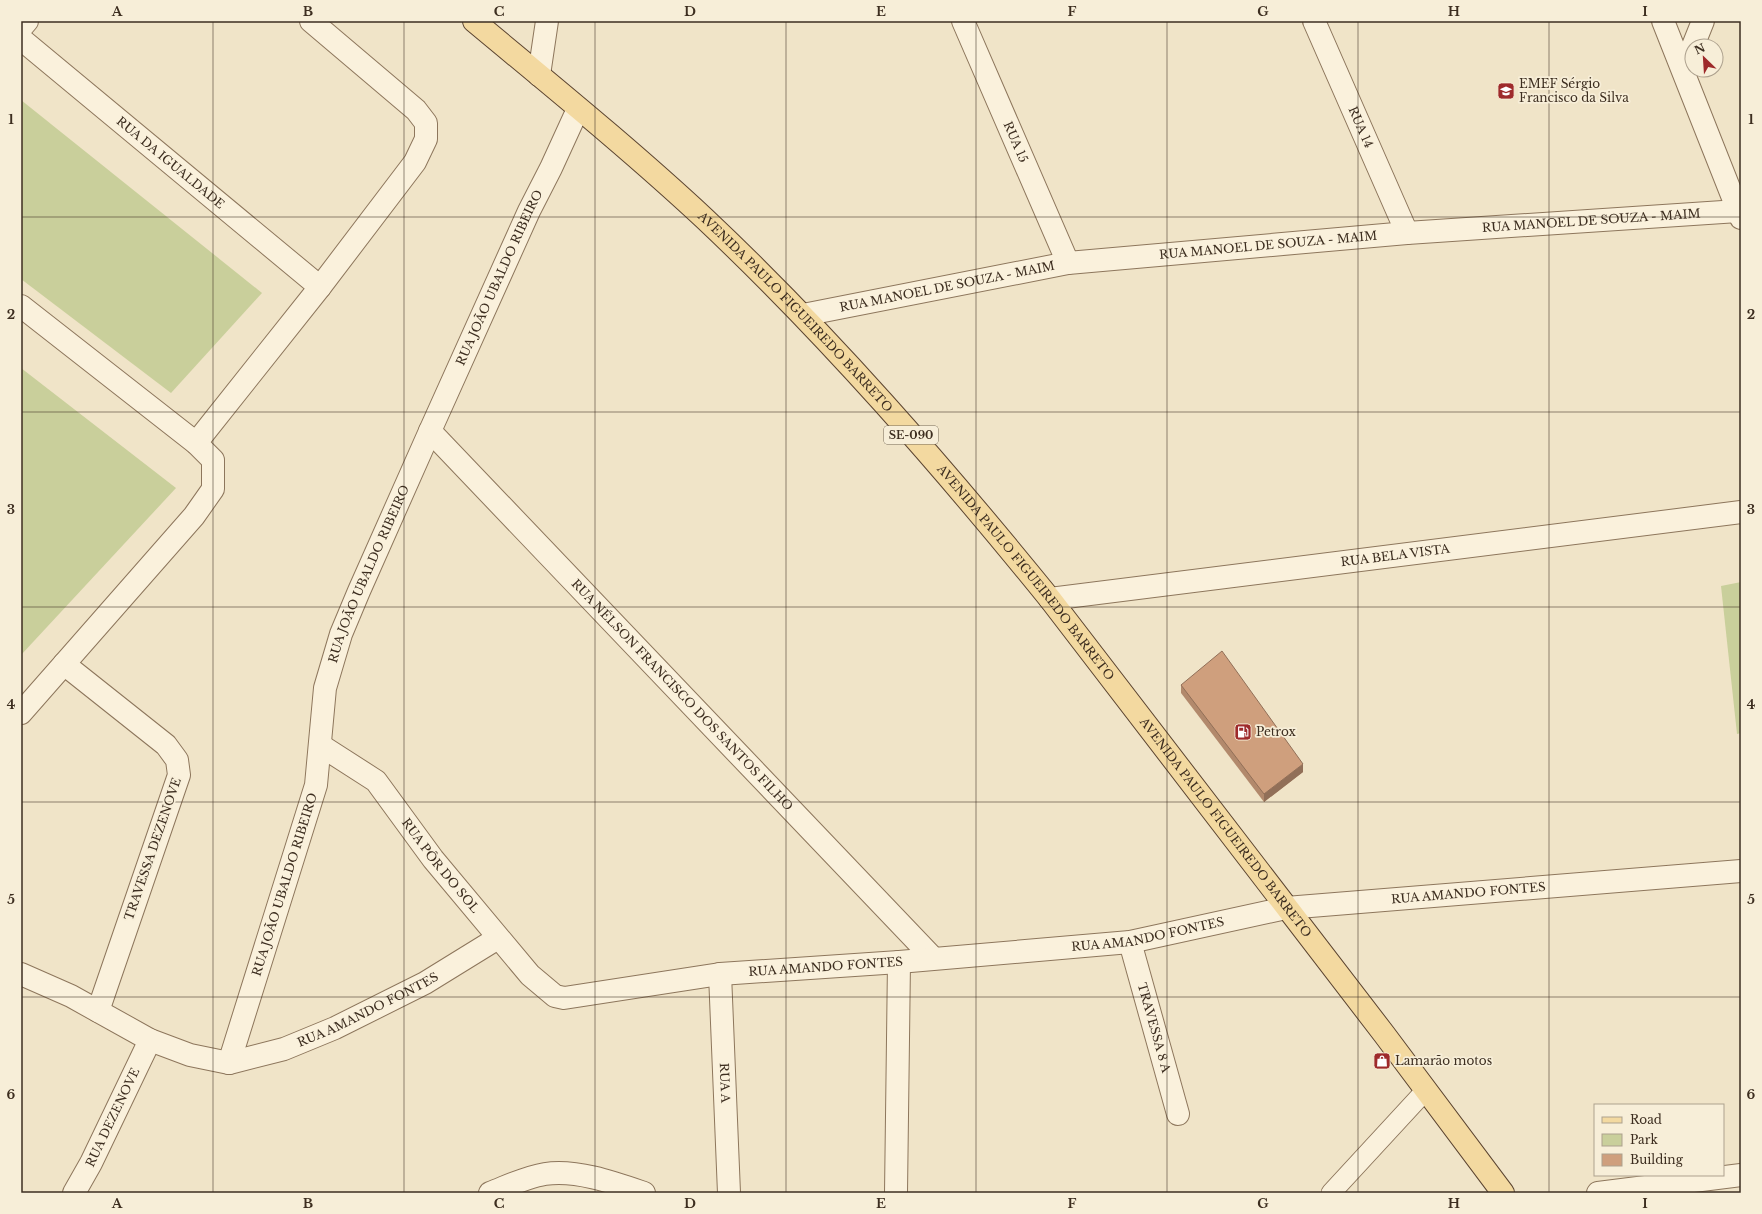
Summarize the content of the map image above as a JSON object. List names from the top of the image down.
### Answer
{
  "streets": {
    "main road": ["AVENIDA PAULO FIGUEIREDO BARRETO", "SE-090"],
    "street": [
      "RUA 14",
      "RUA 15",
      "RUA DA IGUALDADE",
      "RUA MANOEL DE SOUZA - MAIM",
      "RUA JOÃO UBALDO RIBEIRO",
      "RUA BELA VISTA",
      "RUA NÉLSON FRANCISCO DOS SANTOS FILHO",
      "TRAVESSA DEZENOVE",
      "RUA PÔR DO SOL",
      "RUA AMANDO FONTES",
      "TRAVESSA 8 A",
      "RUA A",
      "RUA DEZENOVE"
    ]
  },
  "crossings": [
    ["RUA 14", "RUA MANOEL DE SOUZA - MAIM"],
    ["RUA 15", "RUA MANOEL DE SOUZA - MAIM"],
    ["RUA MANOEL DE SOUZA - MAIM", "AVENIDA PAULO FIGUEIREDO BARRETO"],
    ["RUA JOÃO UBALDO RIBEIRO", "AVENIDA PAULO FIGUEIREDO BARRETO"],
    ["RUA JOÃO UBALDO RIBEIRO", "RUA NÉLSON FRANCISCO DOS SANTOS FILHO"],
    ["RUA JOÃO UBALDO RIBEIRO", "RUA PÔR DO SOL"],
    ["RUA JOÃO UBALDO RIBEIRO", "RUA AMANDO FONTES"],
    ["AVENIDA PAULO FIGUEIREDO BARRETO", "RUA BELA VISTA"],
    ["AVENIDA PAULO FIGUEIREDO BARRETO", "RUA AMANDO FONTES"],
    ["RUA NÉLSON FRANCISCO DOS SANTOS FILHO", "RUA AMANDO FONTES"],
    ["RUA PÔR DO SOL", "RUA AMANDO FONTES"],
    ["RUA AMANDO FONTES", "TRAVESSA 8 A"],
    ["RUA AMANDO FONTES", "RUA A"]
  ],
  "places": {
    "school or university": ["EMEF Sérgio Francisco da Silva"],
    "fuel station": ["Petrox"],
    "shop": ["Lamarão motos"]
  },
  "legend": ["Road", "Park", "Building"],
  "north": "top left",
  "grid": {
    "columns": [
      "A",
      "B",
      "C",
      "D",
      "E",
      "F",
      "G",
      "H",
      "I"
    ],
    "rows": [
      "1",
      "2",
      "3",
      "4",
      "5",
      "6"
    ]
  }
}
